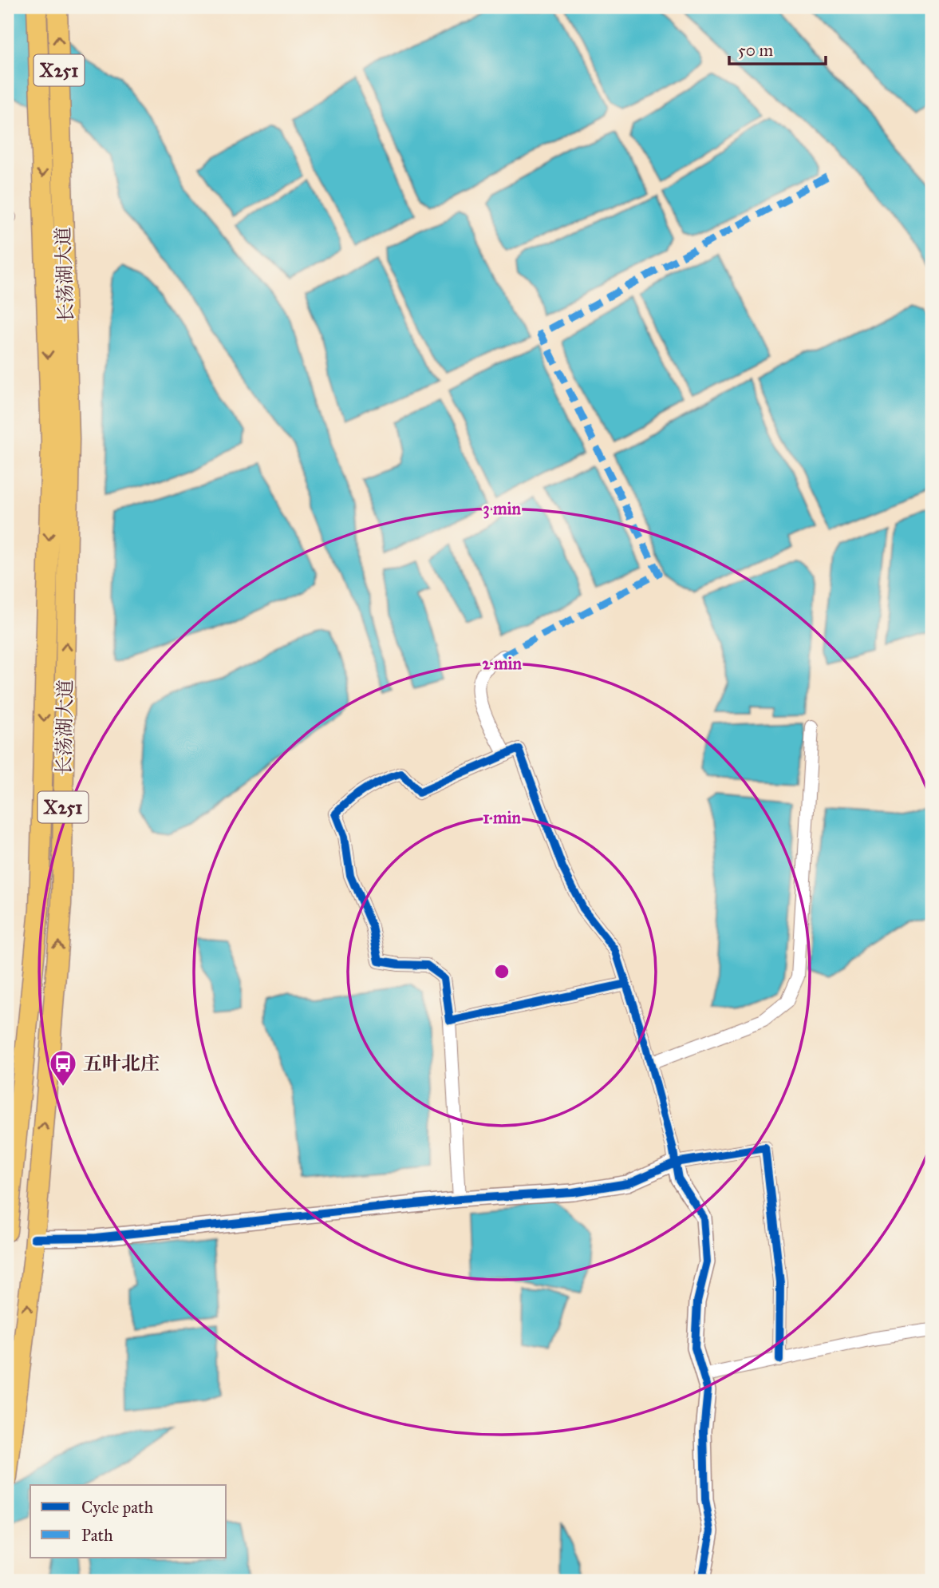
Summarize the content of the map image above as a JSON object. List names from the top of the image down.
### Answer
{
  "streets": {
    "main road": ["X251", "长荡湖大道"]
  },
  "places": {
    "bus stop": ["五叶北庄"]
  },
  "legend": ["Cycle path", "Path"],
  "scale_bar": "50 m",
  "rings": ["3 min", "2 min", "1 min"]
}
